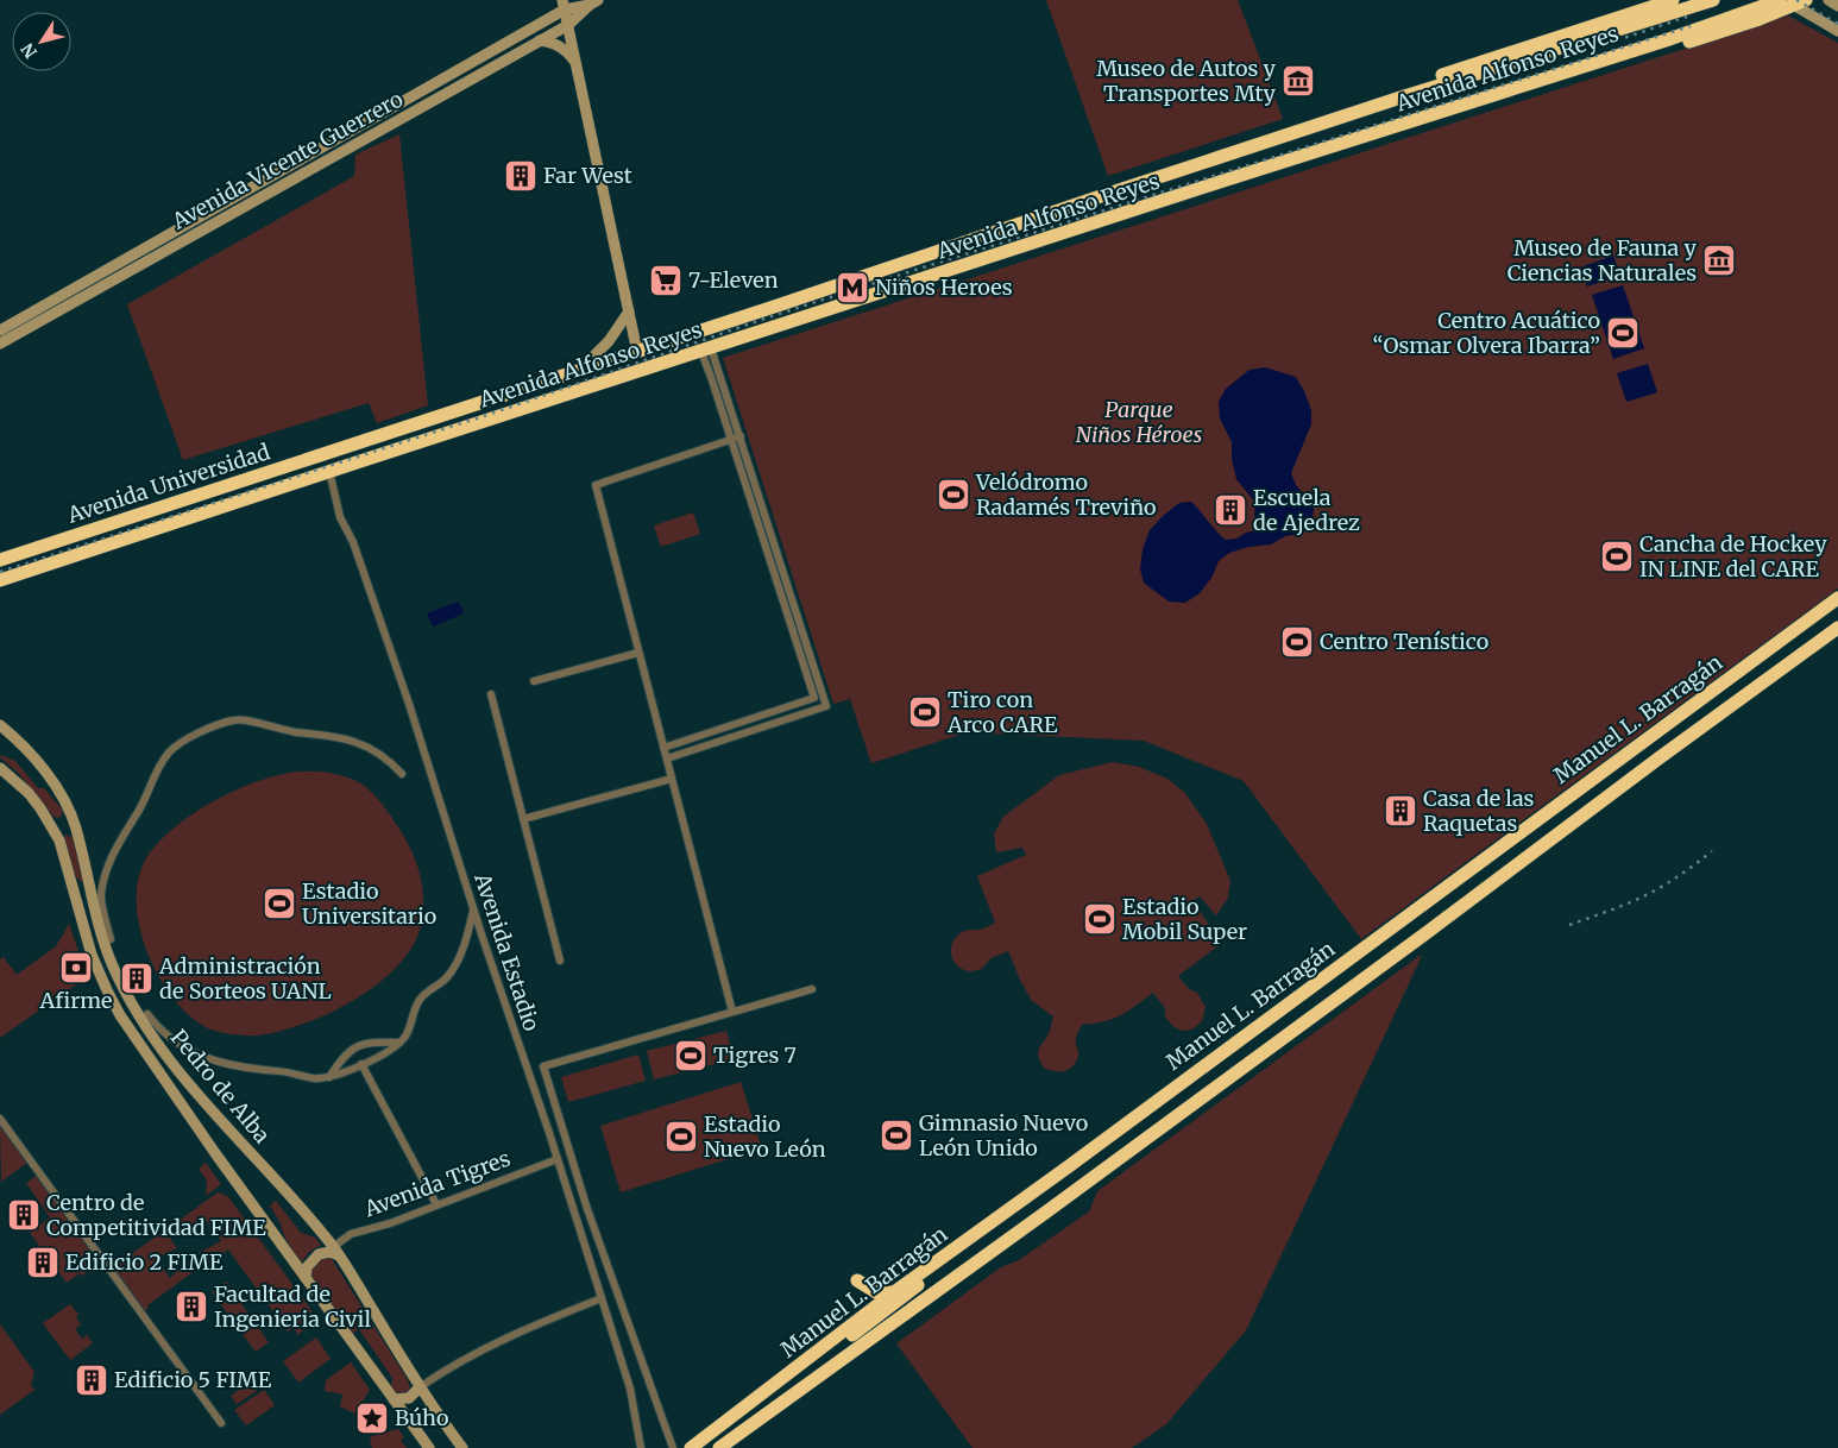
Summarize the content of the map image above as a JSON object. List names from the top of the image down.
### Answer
{
  "streets": {
    "highway": ["Avenida Alfonso Reyes", "Avenida Universidad", "Manuel L. Barragán"],
    "street": [
      "Avenida Vicente Guerrero",
      "Avenida Estadio",
      "Pedro de Alba",
      "Avenida Tigres"
    ]
  },
  "crossings": [
    ["Avenida Alfonso Reyes", "Avenida Universidad"],
    ["Avenida Alfonso Reyes", "Avenida Estadio"],
    ["Avenida Universidad", "Avenida Estadio"],
    ["Avenida Estadio", "Avenida Tigres"],
    ["Pedro de Alba", "Avenida Tigres"]
  ],
  "parks": ["Parque Niños Héroes"],
  "places": {
    "museum": ["Museo de Autos y Transportes Mty", "Museo de Fauna y Ciencias Naturales"],
    "building": [
      "Far West",
      "Escuela de Ajedrez",
      "Casa de las Raquetas",
      "Administración de Sorteos UANL",
      "Centro de Competitividad FIME",
      "Edificio 2 FIME",
      "Facultad de Ingenieria Civil",
      "Edificio 5 FIME"
    ],
    "supermarket": ["7-Eleven"],
    "metro station": ["Niños Heroes"],
    "sports": [
      "Centro Acuático “Osmar Olvera Ibarra”",
      "Velódromo Radamés Treviño",
      "Cancha de Hockey IN LINE del CARE",
      "Centro Tenístico",
      "Tiro con Arco CARE",
      "Estadio Universitario",
      "Estadio Mobil Super",
      "Tigres 7",
      "Gimnasio Nuevo León Unido",
      "Estadio Nuevo León"
    ],
    "bank": ["Afirme"],
    "place": ["Búho"]
  },
  "north": "bottom left"
}
